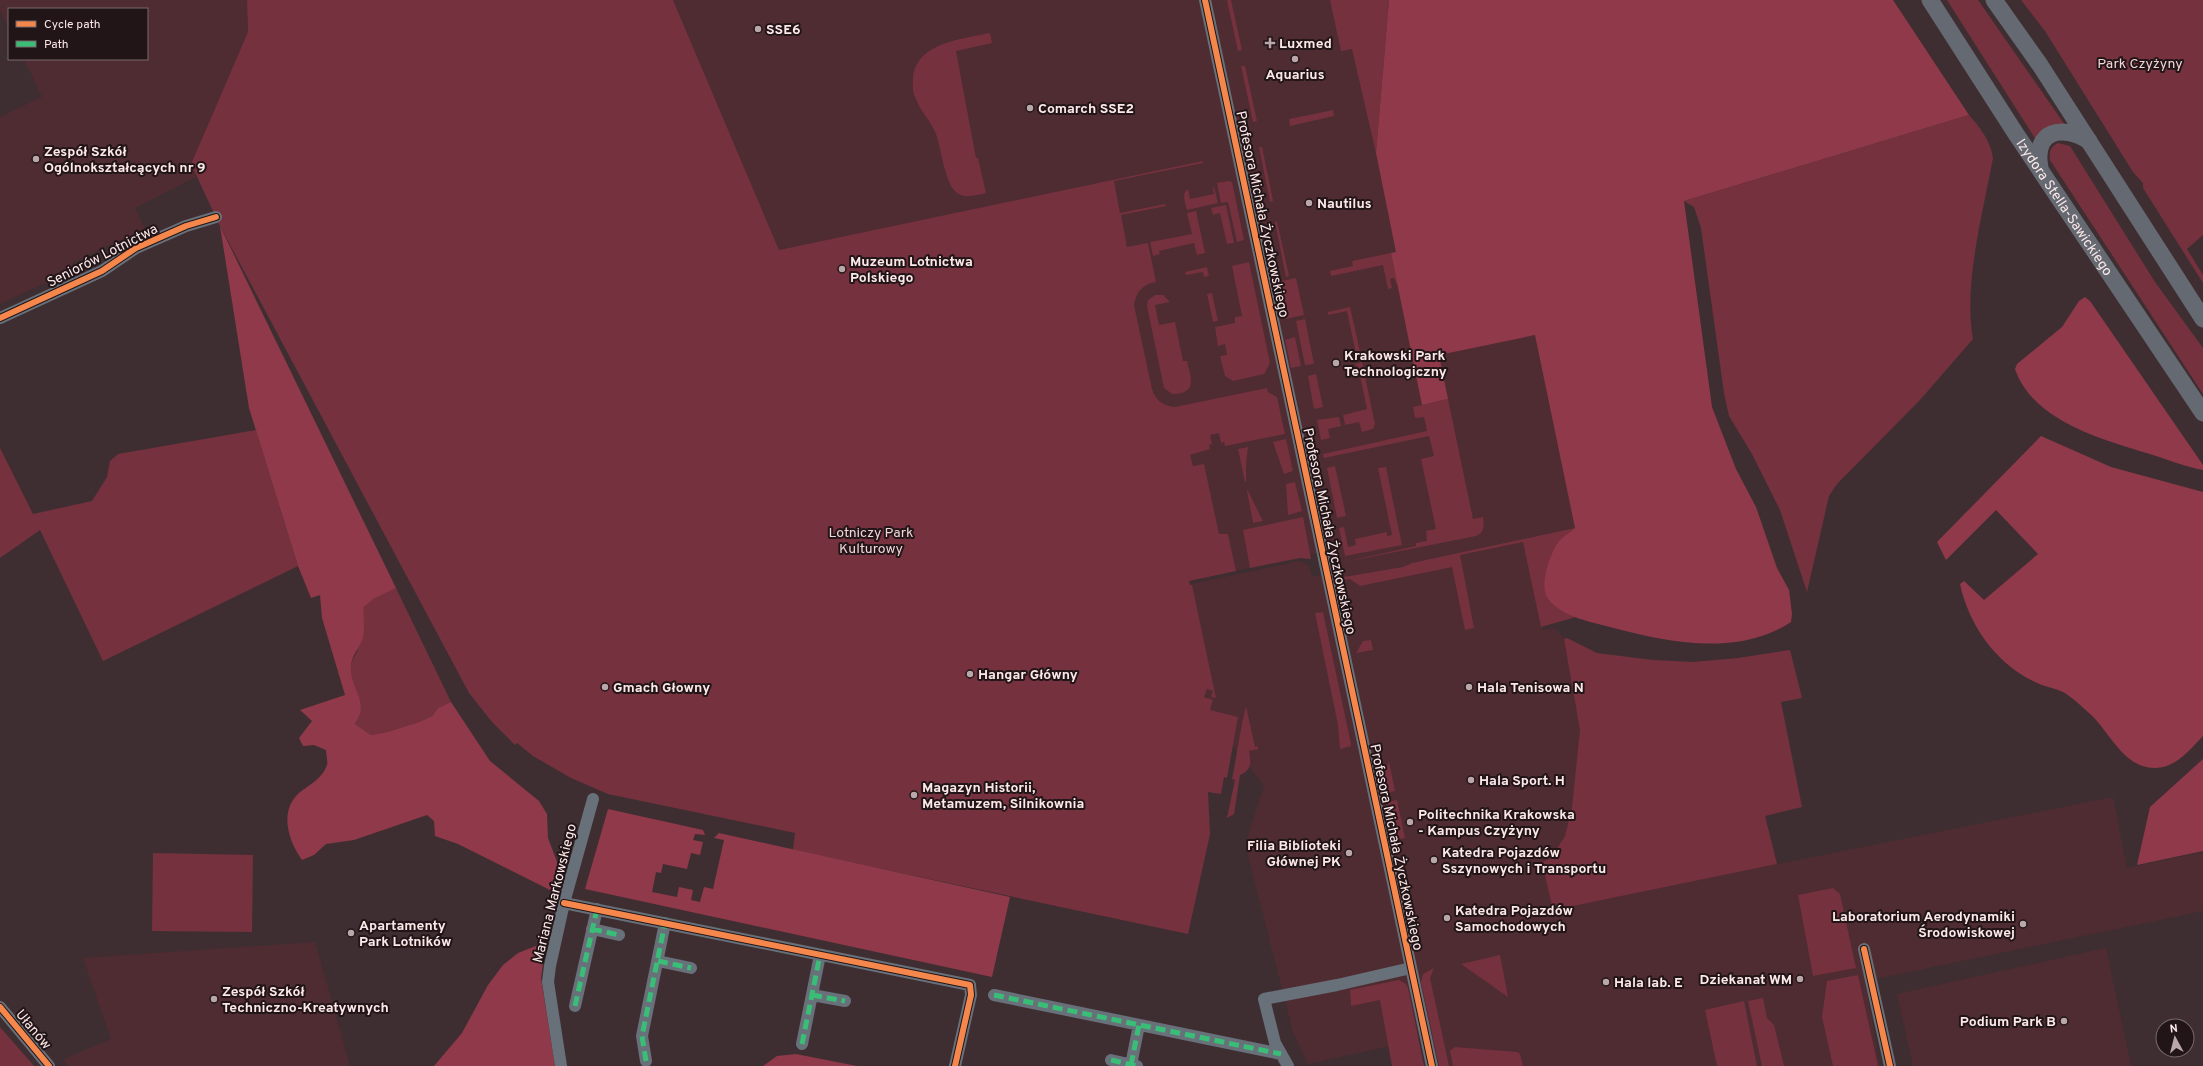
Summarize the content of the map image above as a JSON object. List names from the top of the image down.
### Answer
{
  "streets": {
    "main road": ["Izydora Stella-Sawickiego"],
    "street": [
      "Profesora Michała Życzkowskiego",
      "Seniorów Lotnictwa",
      "Mariana Markowskiego",
      "Ułanów"
    ]
  },
  "parks": ["Park Czyżyny", "Lotniczy Park Kulturowy"],
  "places": {
    "other": [
      "SSE6",
      "Aquarius",
      "Comarch SSE2",
      "Zespół Szkół Ogólnokształcących nr 9",
      "Nautilus",
      "Muzeum Lotnictwa Polskiego",
      "Krakowski Park Technologiczny",
      "Hangar Główny",
      "Gmach Głowny",
      "Hala Tenisowa N",
      "Hala Sport. H",
      "Magazyn Historii, Metamuzem, Silnikownia",
      "Politechnika Krakowska - Kampus Czyżyny",
      "Filia Biblioteki Głównej PK",
      "Katedra Pojazdów Sszynowych i Transportu",
      "Katedra Pojazdów Samochodowych",
      "Laboratorium Aerodynamiki Środowiskowej",
      "Apartamenty Park Lotników",
      "Dziekanat WM",
      "Hala lab. E",
      "Zespół Szkół Techniczno-Kreatywnych",
      "Podium Park B"
    ],
    "health": ["Luxmed"]
  },
  "legend": ["Cycle path", "Path"],
  "north": "top"
}
